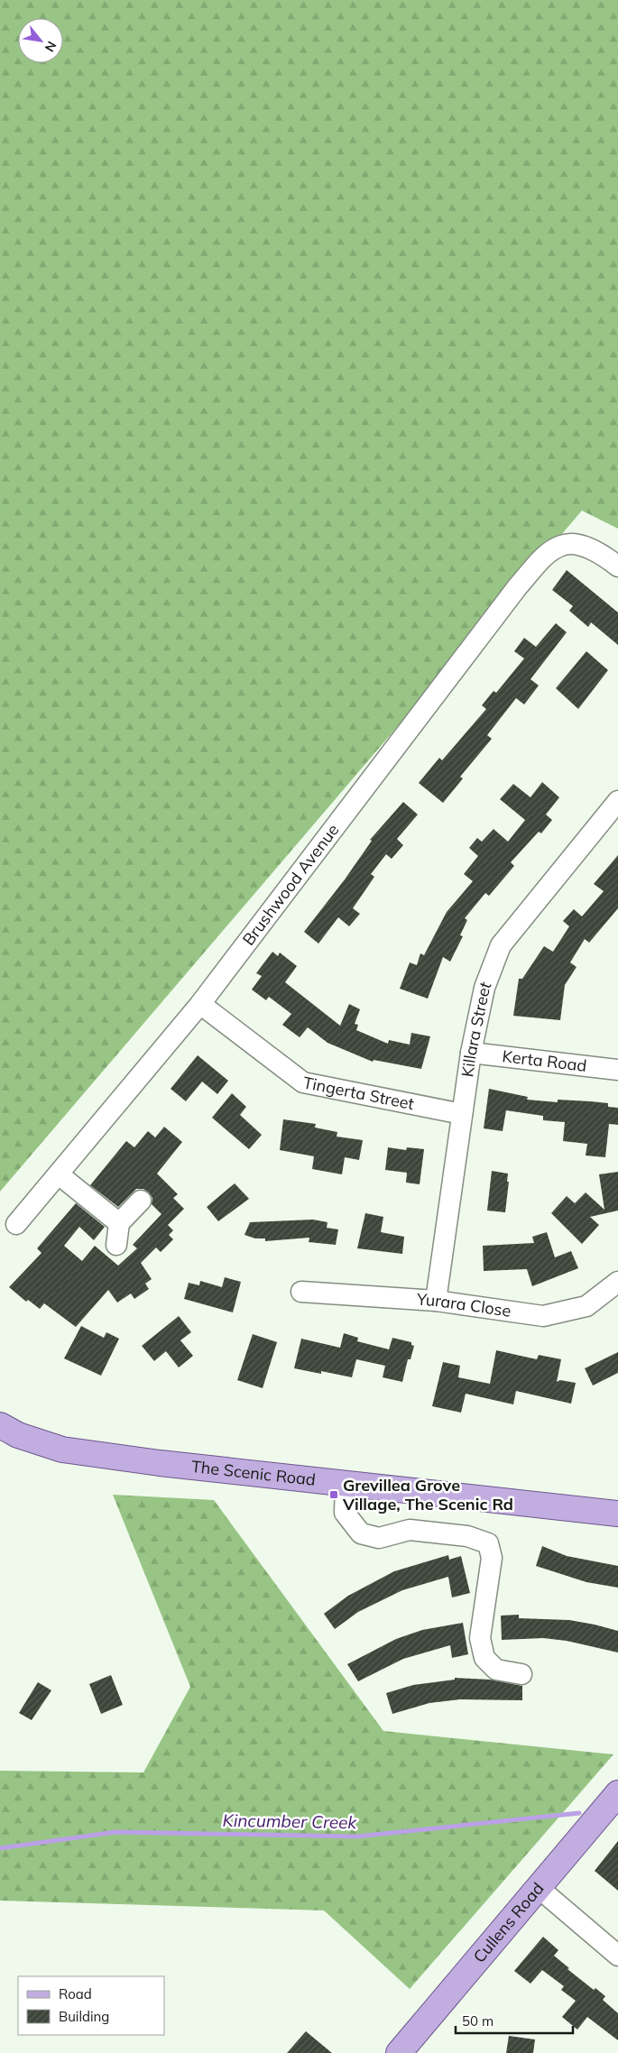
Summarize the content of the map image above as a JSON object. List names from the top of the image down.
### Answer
{
  "streets": {
    "main road": ["The Scenic Road", "Cullens Road"],
    "street": [
      "Brushwood Avenue",
      "Killara Street",
      "Kerta Road",
      "Tingerta Street",
      "Yurara Close"
    ]
  },
  "crossings": [
    ["Brushwood Avenue", "Tingerta Street"],
    ["Killara Street", "Kerta Road"],
    ["Killara Street", "Tingerta Street"],
    ["Killara Street", "Yurara Close"]
  ],
  "water": ["Kincumber Creek"],
  "places": {
    "transit": ["Grevillea Grove Village, The Scenic Rd"]
  },
  "legend": ["Road", "Building"],
  "scale_bar": "50 m",
  "north": "bottom right"
}
